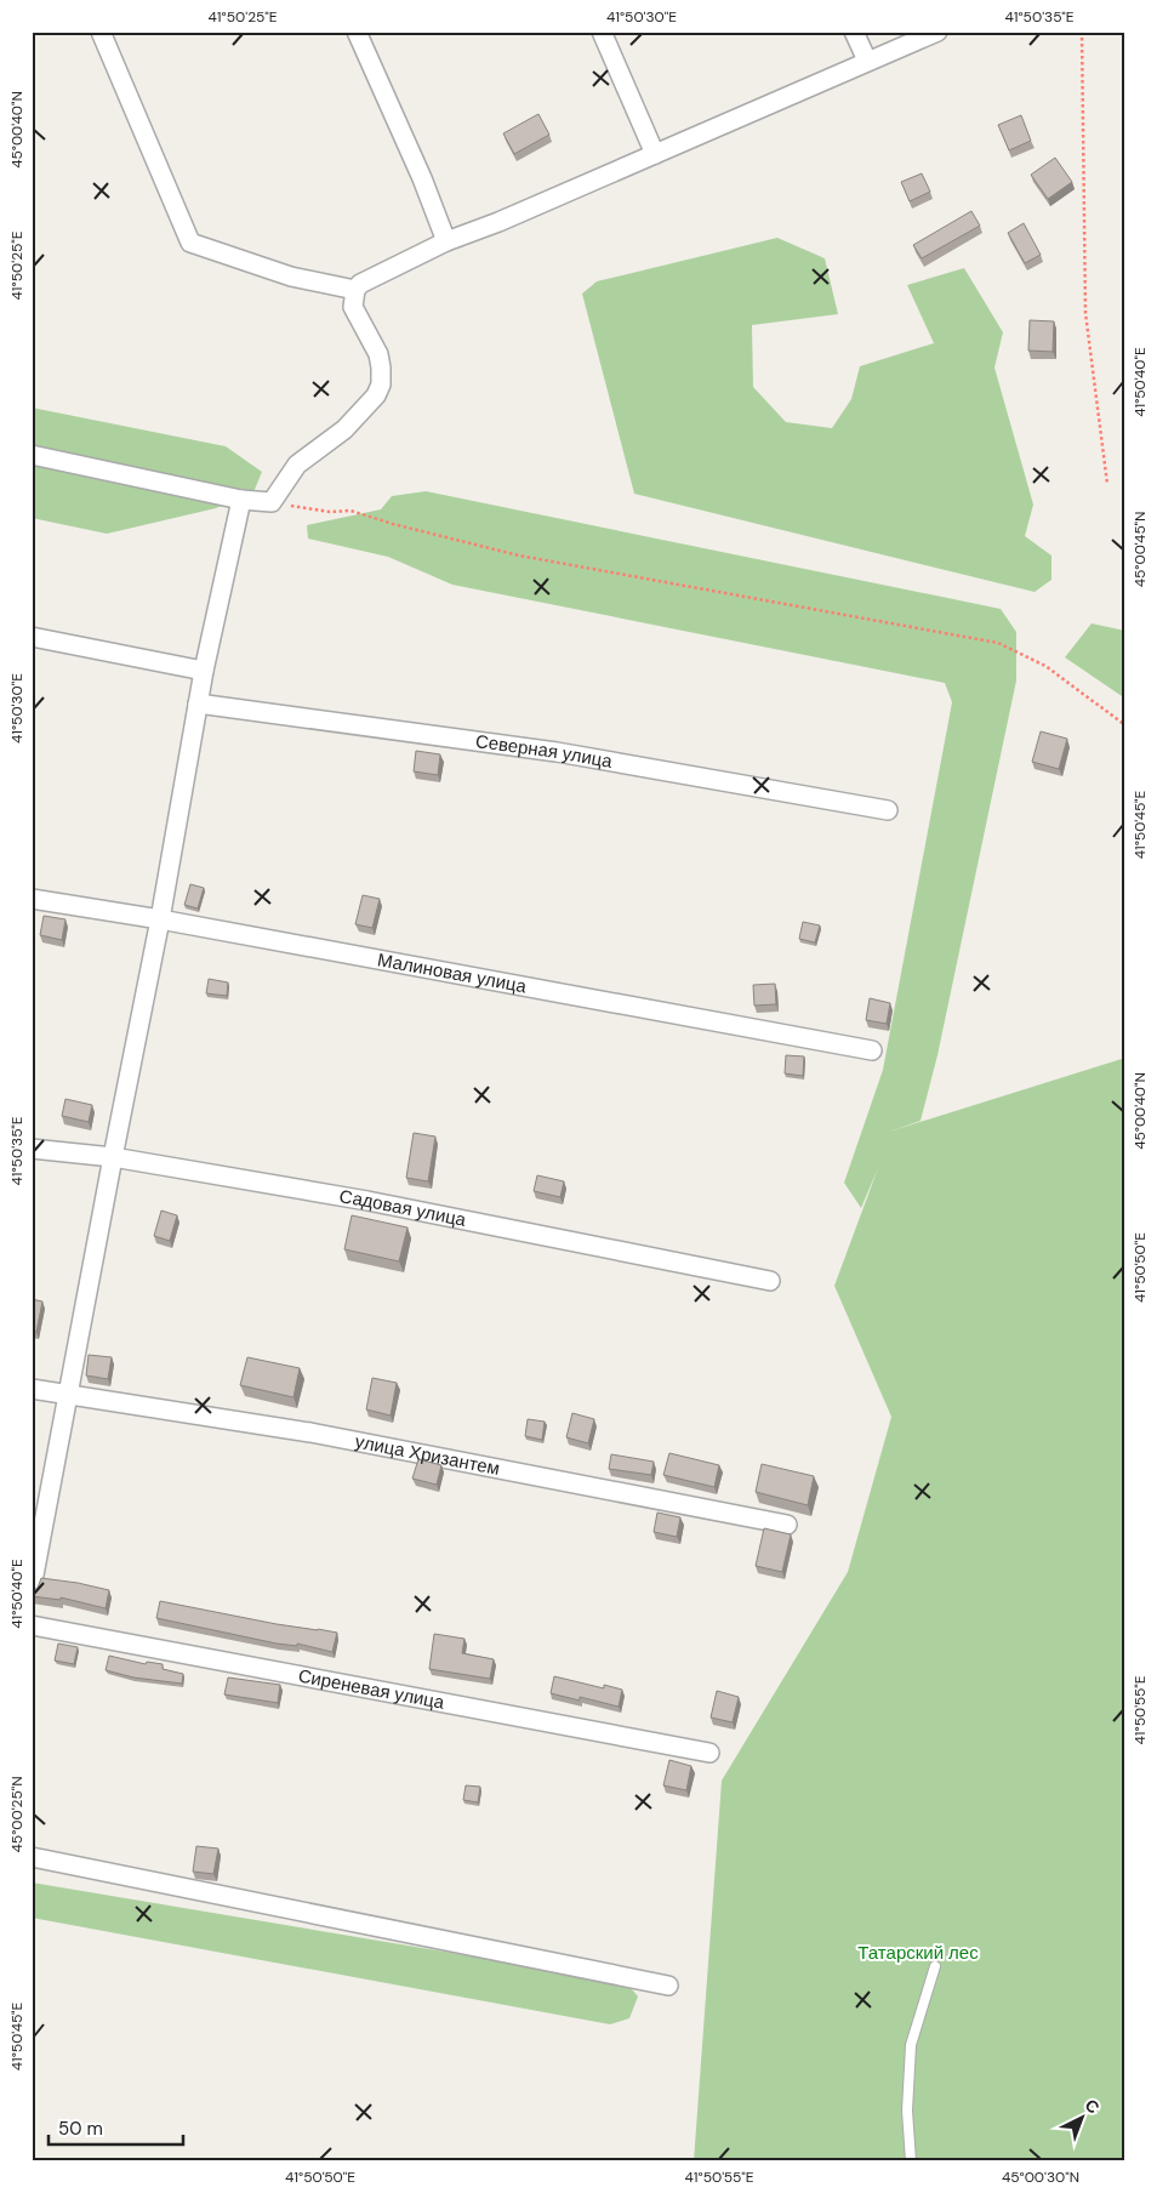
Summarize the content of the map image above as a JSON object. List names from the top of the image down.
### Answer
{
  "streets": {
    "street": [
      "Северная улица",
      "Малиновая улица",
      "Садовая улица",
      "улица Хризантем",
      "Сиреневая улица"
    ]
  },
  "parks": ["Татарский лес"],
  "scale_bar": "50 m",
  "north": "top right",
  "coordinates": [
    "41°50'25\"E",
    "41°50'30\"E",
    "41°50'35\"E",
    "45°00'40\"N",
    "41°50'40\"E",
    "45°00'45\"N",
    "41°50'45\"E",
    "41°50'50\"E",
    "41°50'55\"E",
    "45°00'25\"N",
    "45°00'30\"N"
  ]
}
